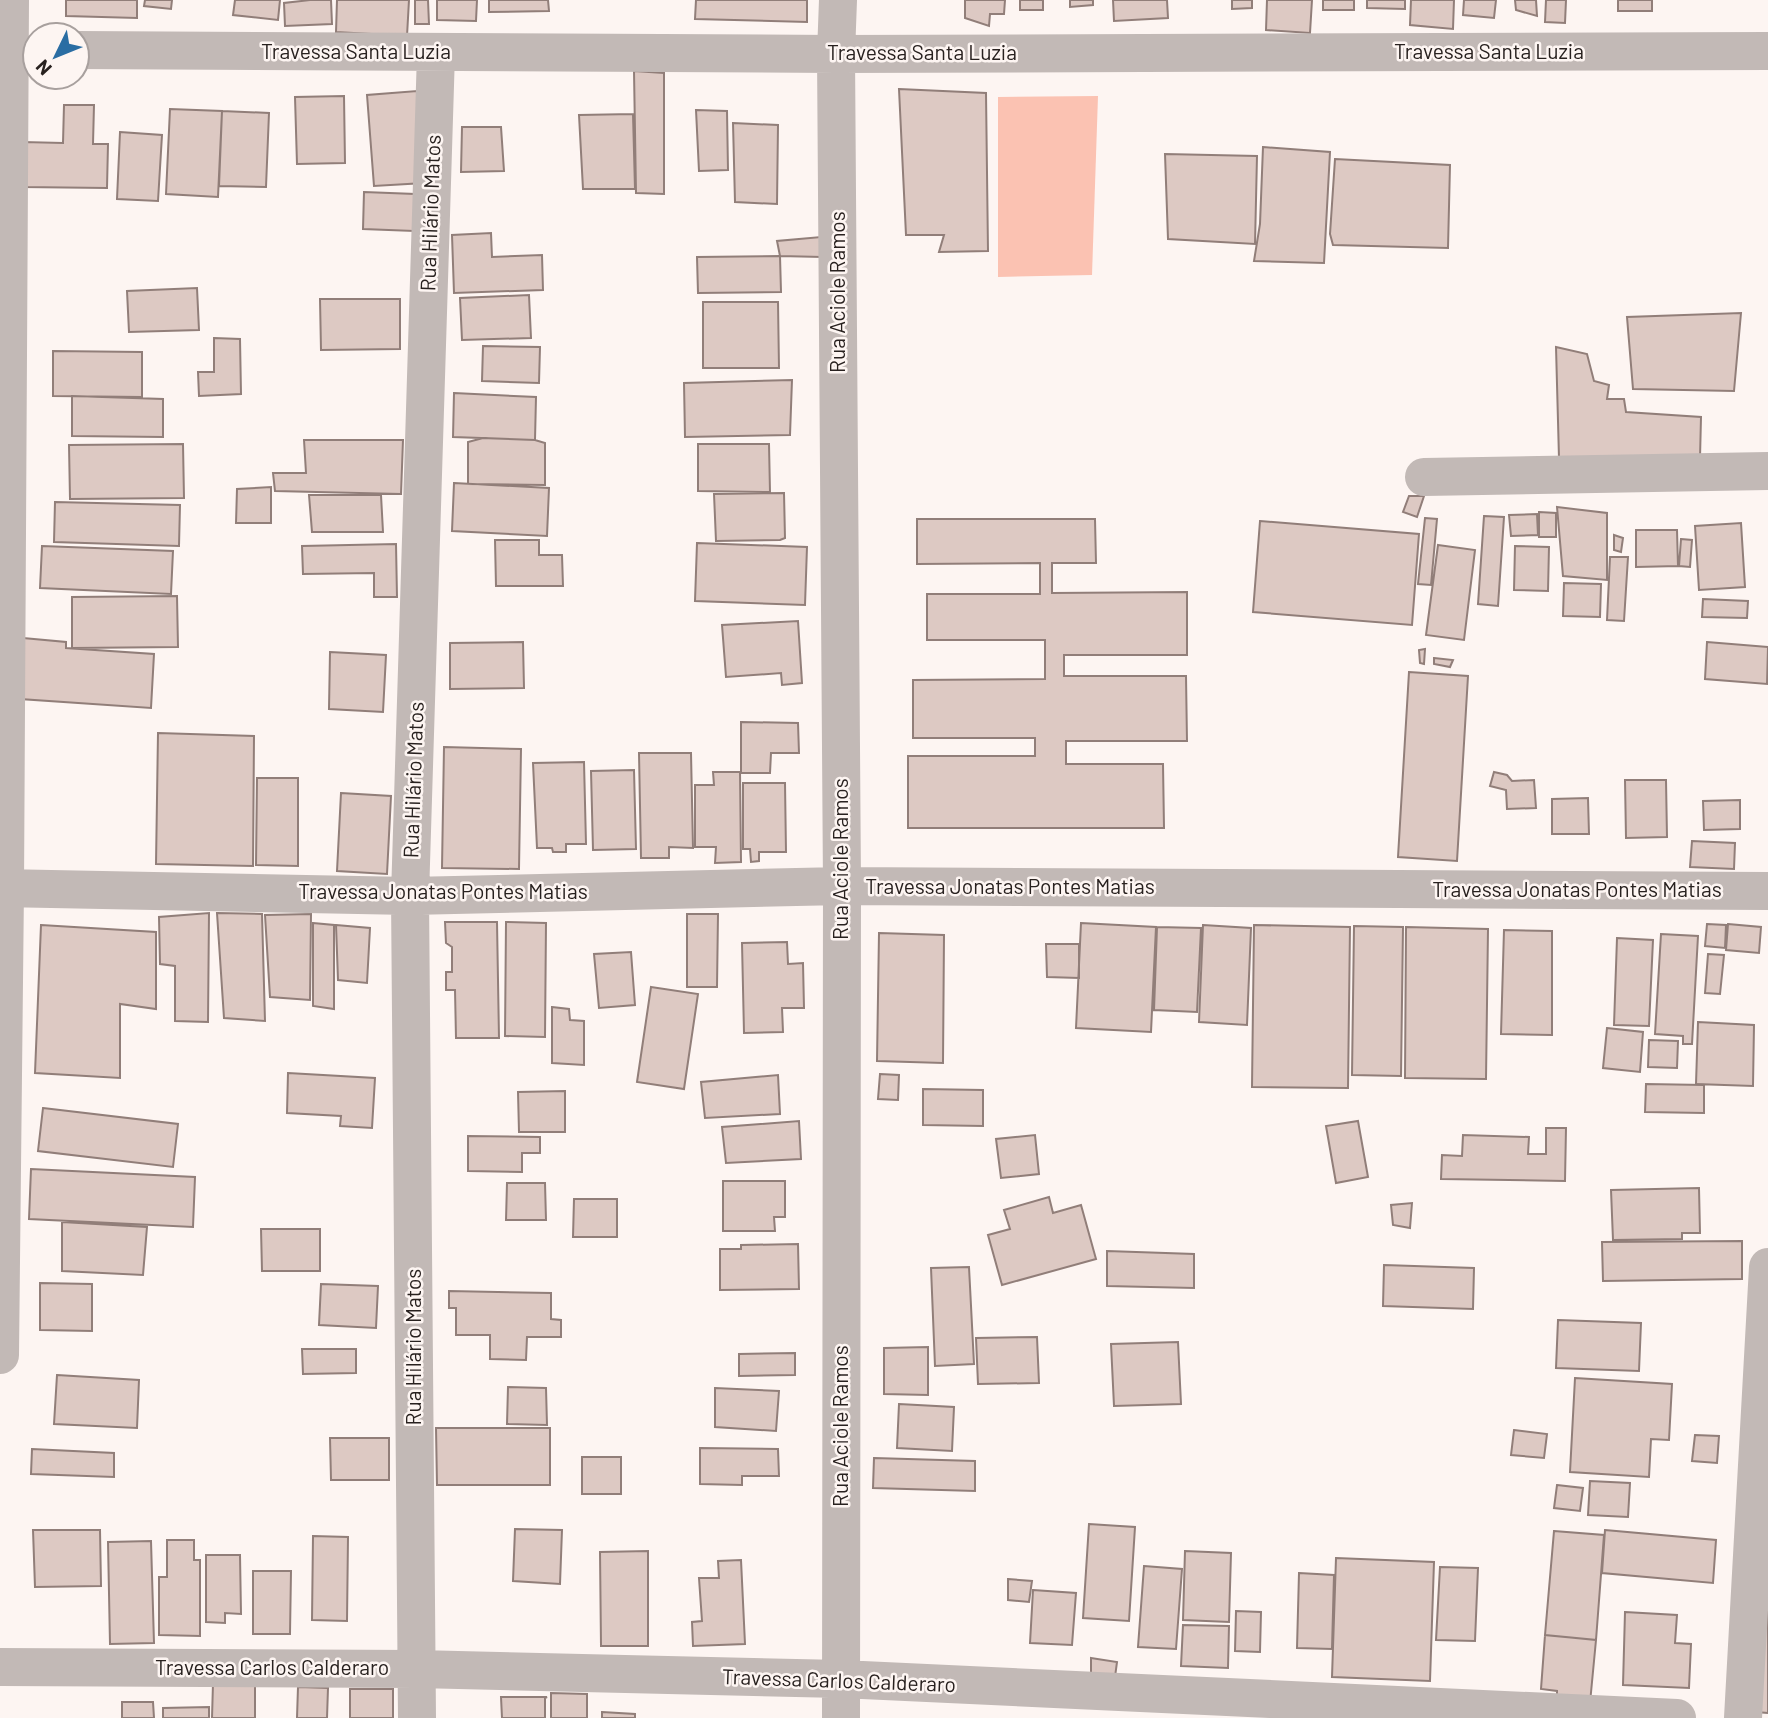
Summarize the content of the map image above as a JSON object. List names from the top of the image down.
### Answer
{
  "streets": {
    "street": [
      "Travessa Santa Luzia",
      "Rua Hilário Matos",
      "Rua Aciole Ramos",
      "Travessa Jonatas Pontes Matias",
      "Travessa Carlos Calderaro"
    ]
  },
  "crossings": [
    ["Travessa Santa Luzia", "Rua Hilário Matos"],
    ["Travessa Santa Luzia", "Rua Aciole Ramos"],
    ["Rua Hilário Matos", "Travessa Jonatas Pontes Matias"],
    ["Rua Hilário Matos", "Travessa Carlos Calderaro"],
    ["Rua Aciole Ramos", "Travessa Jonatas Pontes Matias"],
    ["Rua Aciole Ramos", "Travessa Carlos Calderaro"]
  ],
  "north": "bottom left"
}
